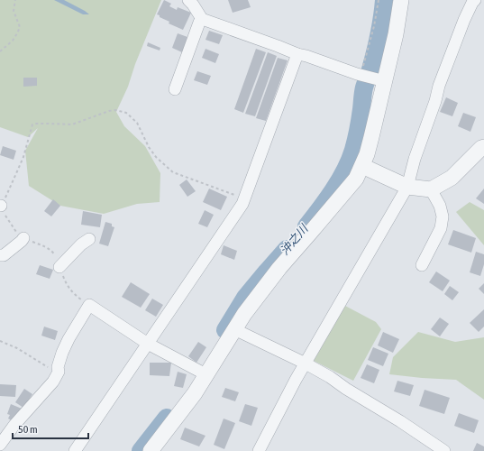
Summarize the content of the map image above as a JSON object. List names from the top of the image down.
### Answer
{
  "water": ["沖之川"],
  "scale_bar": "50 m"
}
